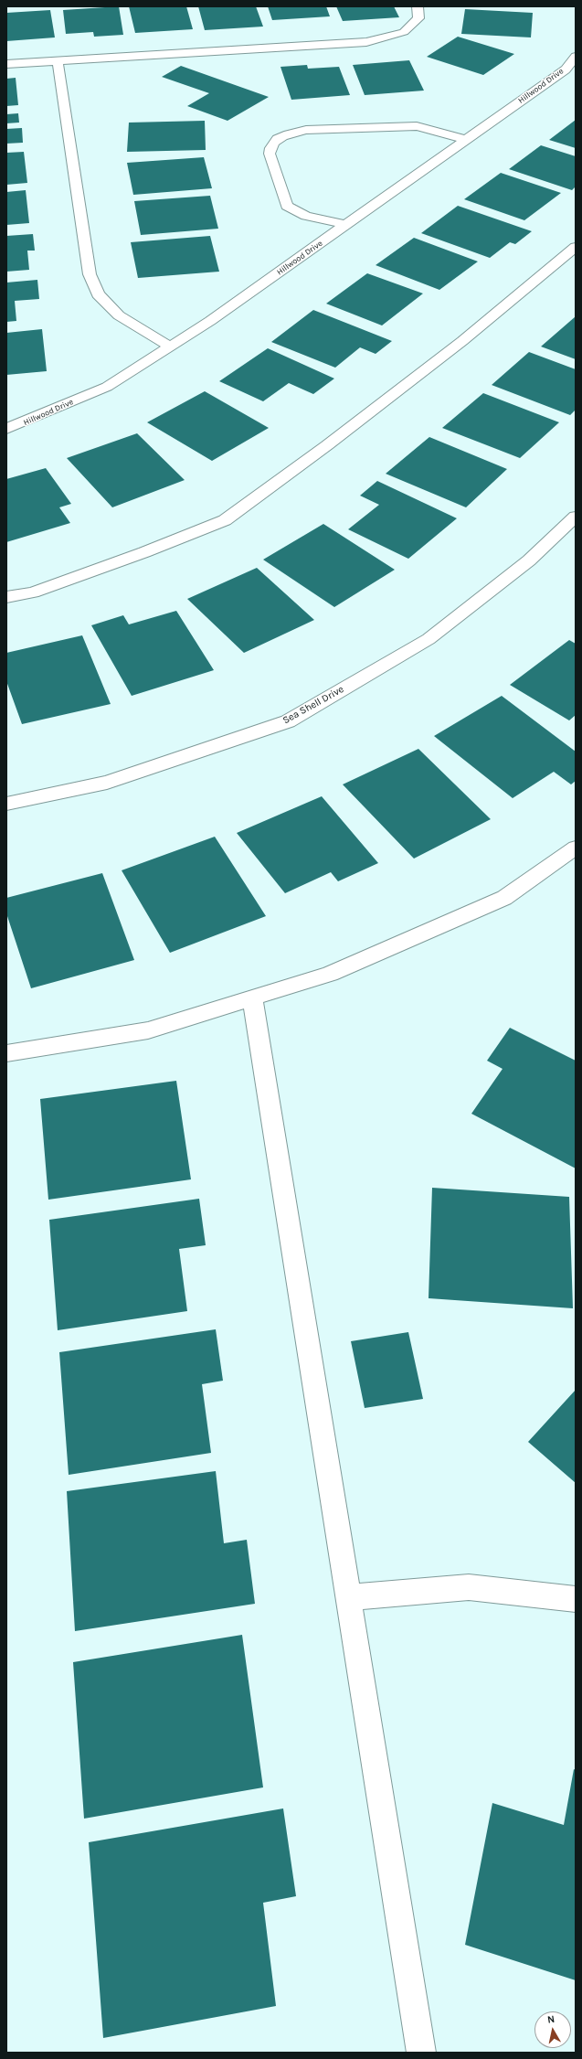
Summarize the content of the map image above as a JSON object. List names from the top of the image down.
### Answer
{
  "streets": {
    "street": ["Hillwood Drive", "Sea Shell Drive"]
  },
  "north": "top"
}
